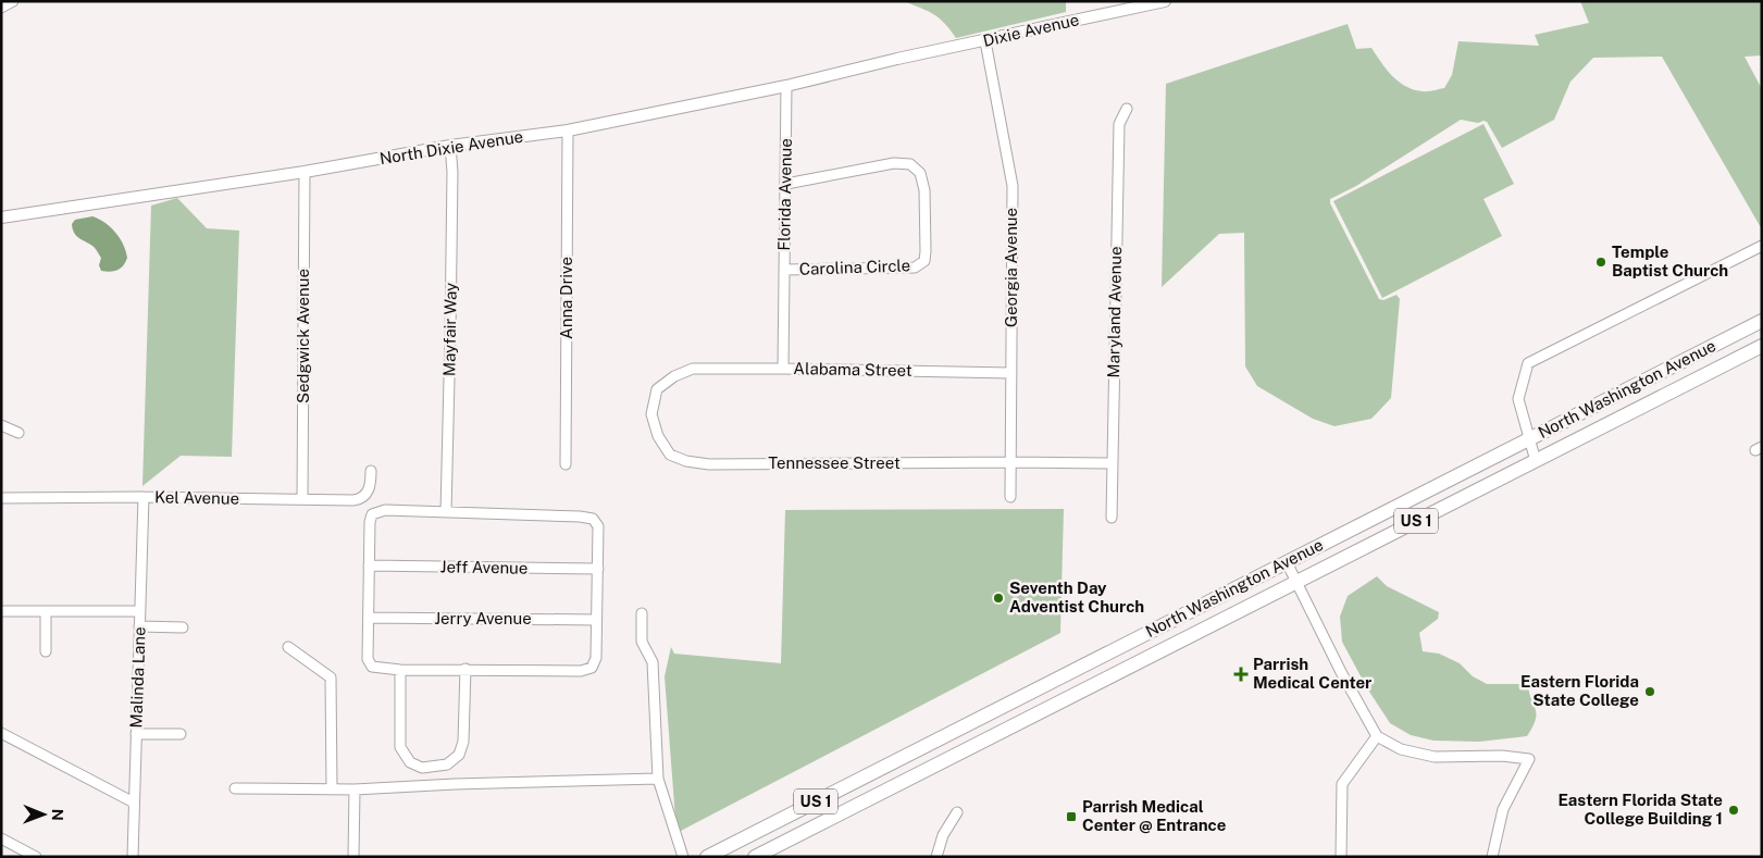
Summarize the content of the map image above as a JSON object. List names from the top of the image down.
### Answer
{
  "streets": {
    "main road": ["North Washington Avenue", "US 1"],
    "street": [
      "Dixie Avenue",
      "North Dixie Avenue",
      "Florida Avenue",
      "Carolina Circle",
      "Georgia Avenue",
      "Anna Drive",
      "Maryland Avenue",
      "Mayfair Way",
      "Sedgwick Avenue",
      "Alabama Street",
      "Tennessee Street",
      "Kel Avenue",
      "Jeff Avenue",
      "Jerry Avenue",
      "Malinda Lane"
    ]
  },
  "crossings": [
    ["Dixie Avenue", "North Dixie Avenue"],
    ["Dixie Avenue", "Georgia Avenue"],
    ["North Dixie Avenue", "Florida Avenue"],
    ["North Dixie Avenue", "Anna Drive"],
    ["North Dixie Avenue", "Mayfair Way"],
    ["North Dixie Avenue", "Sedgwick Avenue"],
    ["Florida Avenue", "Carolina Circle"],
    ["Florida Avenue", "Alabama Street"],
    ["Georgia Avenue", "Alabama Street"],
    ["Georgia Avenue", "Tennessee Street"],
    ["Maryland Avenue", "Tennessee Street"],
    ["Sedgwick Avenue", "Kel Avenue"],
    ["Alabama Street", "Tennessee Street"],
    ["Kel Avenue", "Malinda Lane"]
  ],
  "places": {
    "other": [
      "Temple Baptist Church",
      "Seventh Day Adventist Church",
      "Eastern Florida State College",
      "Eastern Florida State College Building 1"
    ],
    "health": ["Parrish Medical Center"],
    "transit": ["Parrish Medical Center @ Entrance"]
  },
  "north": "right"
}
